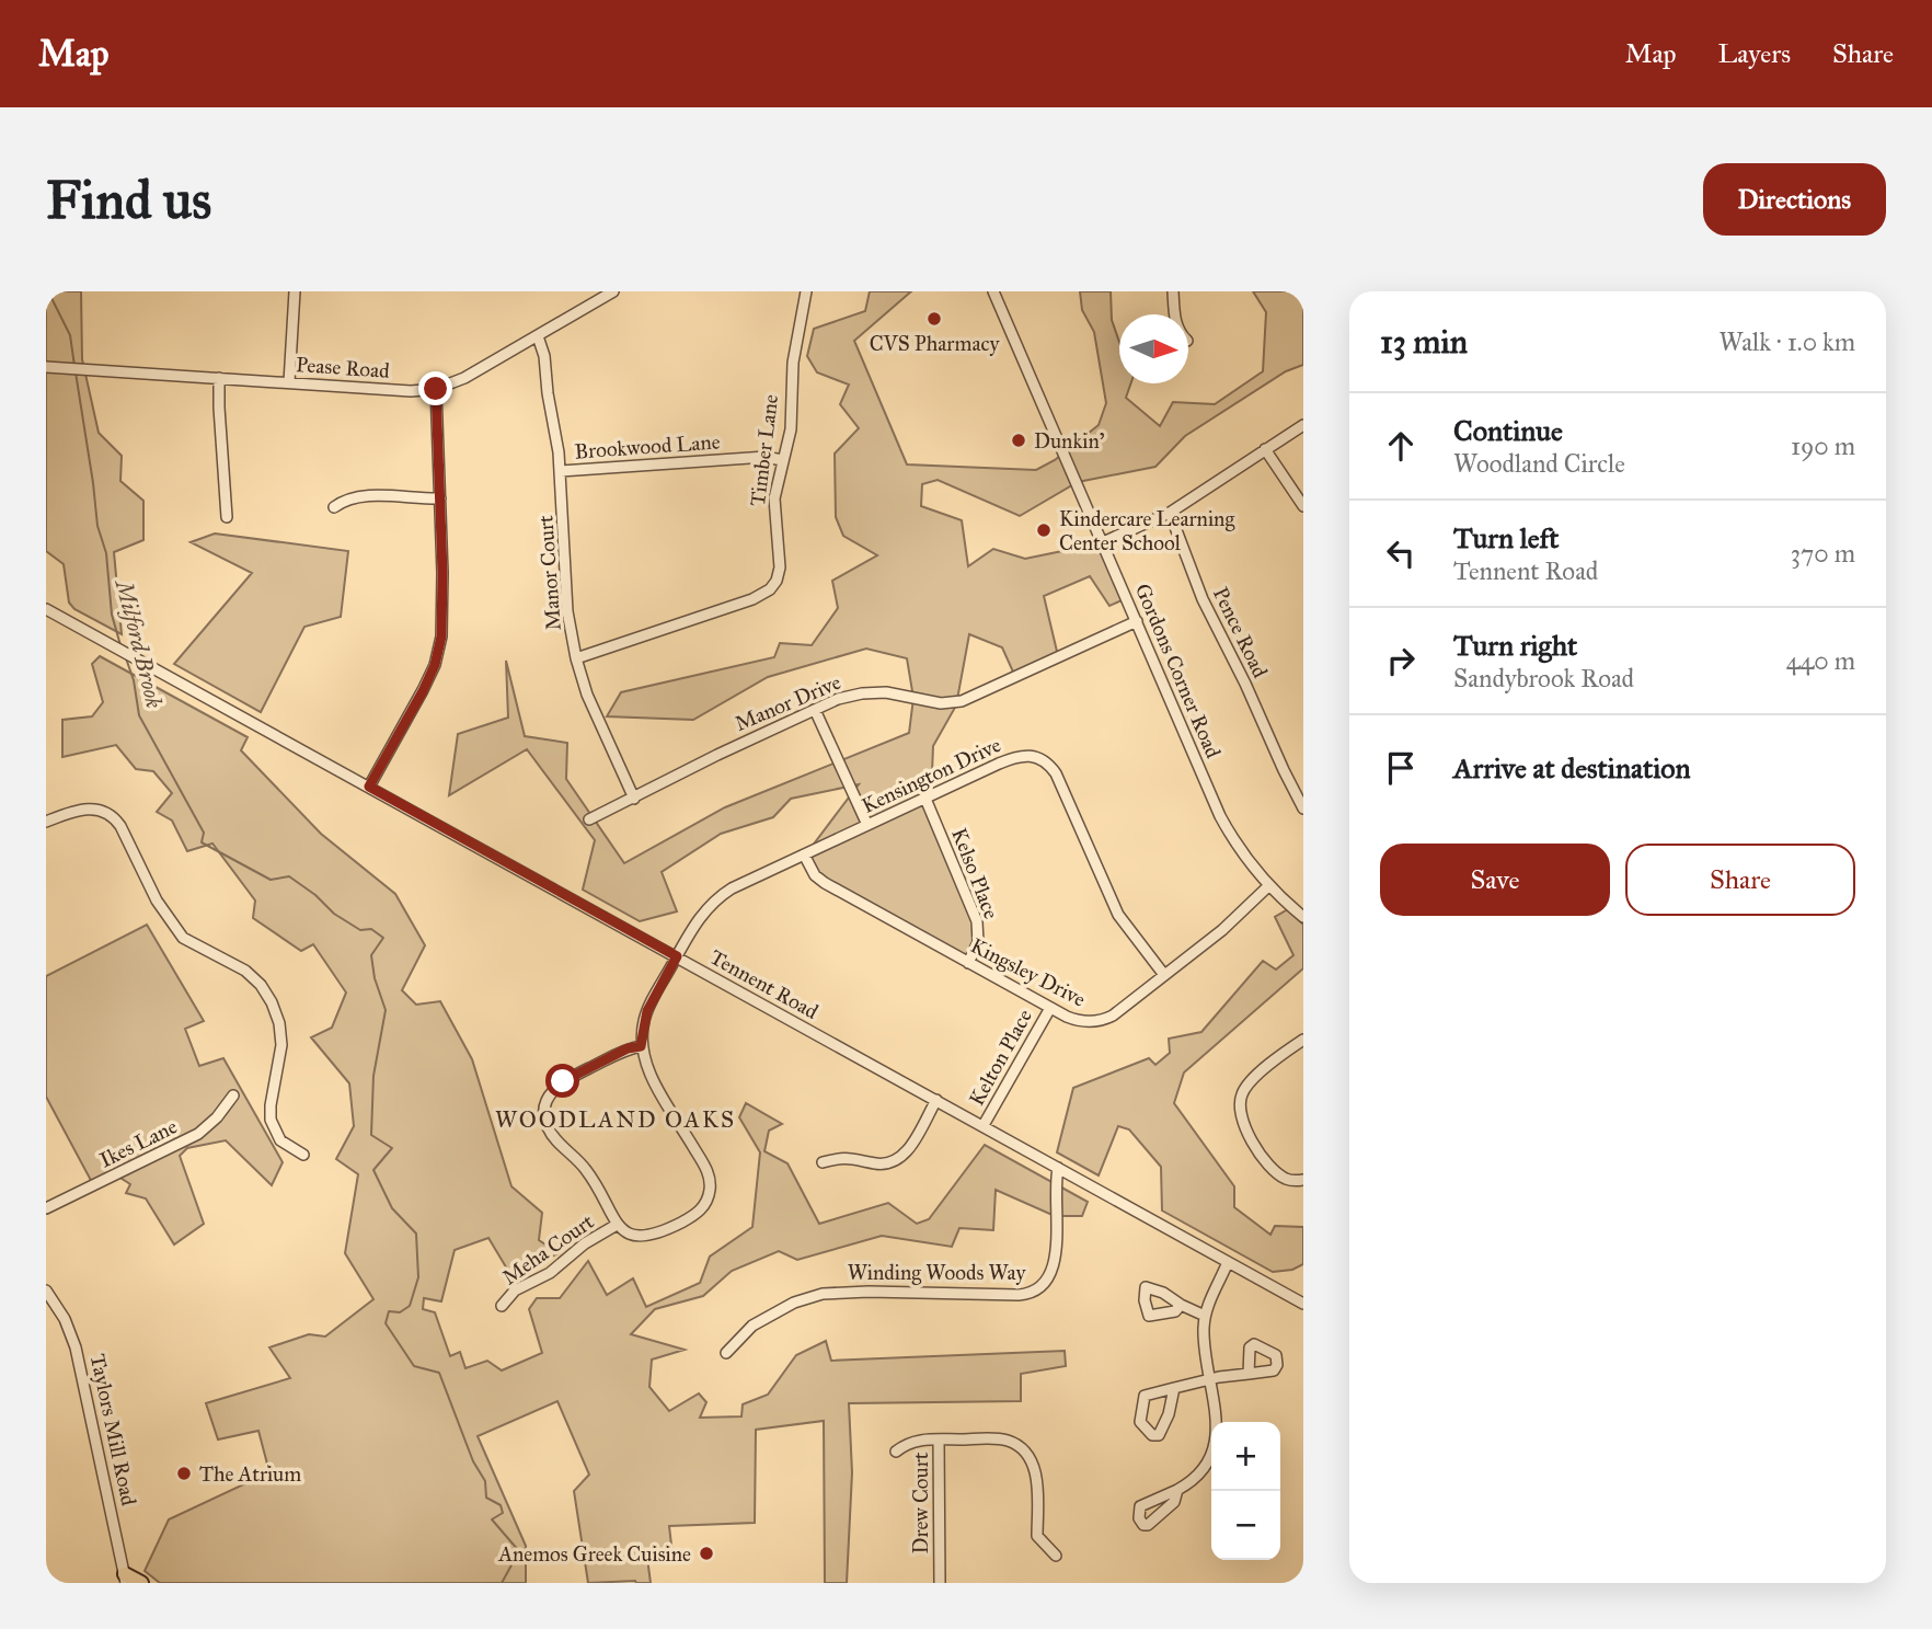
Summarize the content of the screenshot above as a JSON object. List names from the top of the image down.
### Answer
{
  "streets": {
    "street": [
      "Pease Road",
      "Brookwood Lane",
      "Timber Lane",
      "Manor Court",
      "Pence Road",
      "Gordons Corner Road",
      "Manor Drive",
      "Kensington Drive",
      "Kelso Place",
      "Kingsley Drive",
      "Tennent Road",
      "Kelton Place",
      "Ikes Lane",
      "Meha Court",
      "Winding Woods Way",
      "Taylors Mill Road",
      "Drew Court"
    ]
  },
  "crossings": [
    ["Pease Road", "Manor Court"],
    ["Brookwood Lane", "Timber Lane"],
    ["Brookwood Lane", "Manor Court"],
    ["Timber Lane", "Manor Court"],
    ["Manor Court", "Manor Drive"],
    ["Gordons Corner Road", "Manor Drive"],
    ["Gordons Corner Road", "Kingsley Drive"],
    ["Kensington Drive", "Kelso Place"],
    ["Kensington Drive", "Kingsley Drive"],
    ["Kensington Drive", "Tennent Road"],
    ["Kelso Place", "Kingsley Drive"],
    ["Kingsley Drive", "Kelton Place"],
    ["Tennent Road", "Kelton Place"],
    ["Tennent Road", "Winding Woods Way"]
  ],
  "districts": ["WOODLAND OAKS"],
  "water": ["Milford Brook"],
  "places": [
    "CVS Pharmacy",
    "Dunkin'",
    "Kindercare Learning Center School",
    "The Atrium",
    "Anemos Greek Cuisine"
  ],
  "north": "right",
  "page": {
    "header": "Map",
    "nav": ["Map", "Layers", "Share"],
    "buttons": [
      "Directions",
      ["Save", "Share"]
    ],
    "title": "Find us",
    "heading": ["13 min", "Walk · 1.0 km"],
    "list": [
      ["Continue", "Woodland Circle", "190 m"],
      ["Turn left", "Tennent Road", "370 m"],
      ["Turn right", "Sandybrook Road", "440 m"],
      "Arrive at destination"
    ],
    "map_buttons": ["+", "−"]
  }
}
